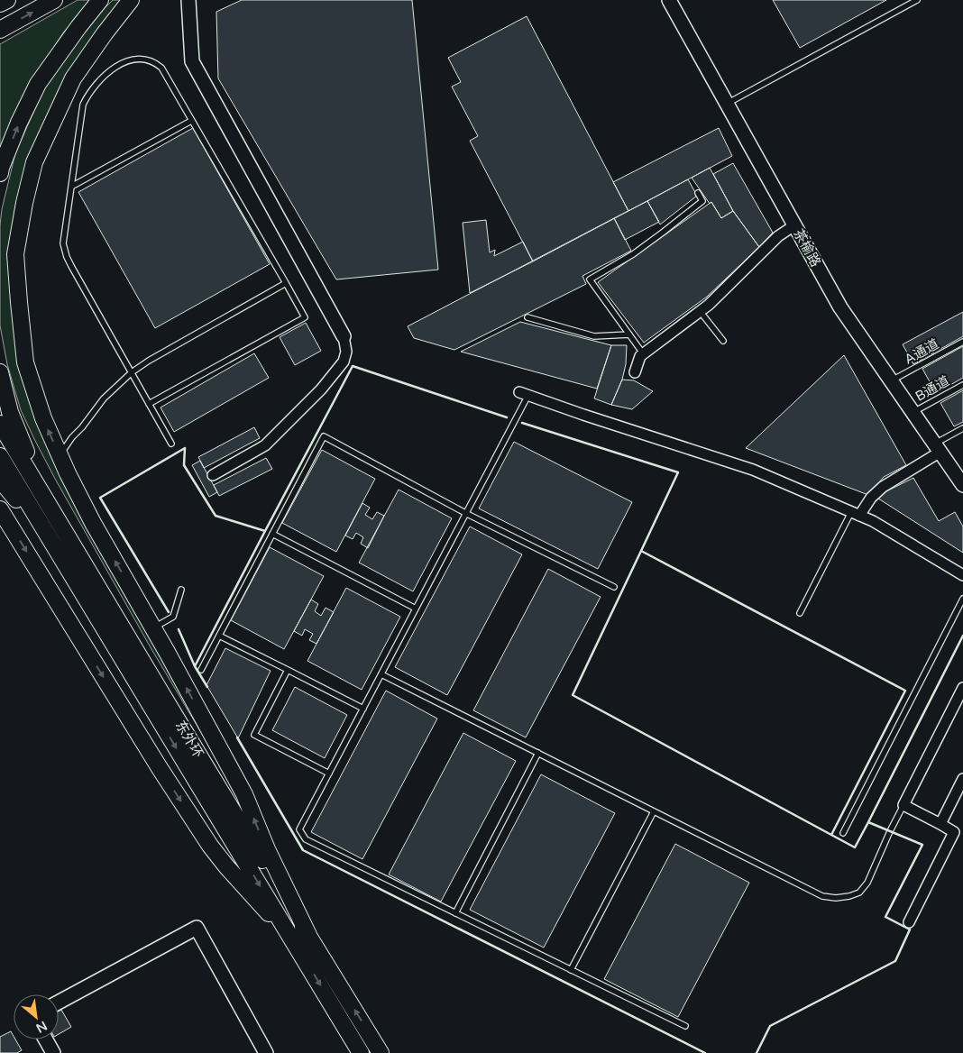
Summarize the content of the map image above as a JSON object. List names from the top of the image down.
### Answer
{
  "streets": {
    "main road": ["东外环"],
    "street": ["茶榆路"],
    "lane": ["A通道", "B通道"]
  },
  "crossings": [
    ["茶榆路", "A通道"],
    ["茶榆路", "B通道"]
  ],
  "north": "bottom right"
}
